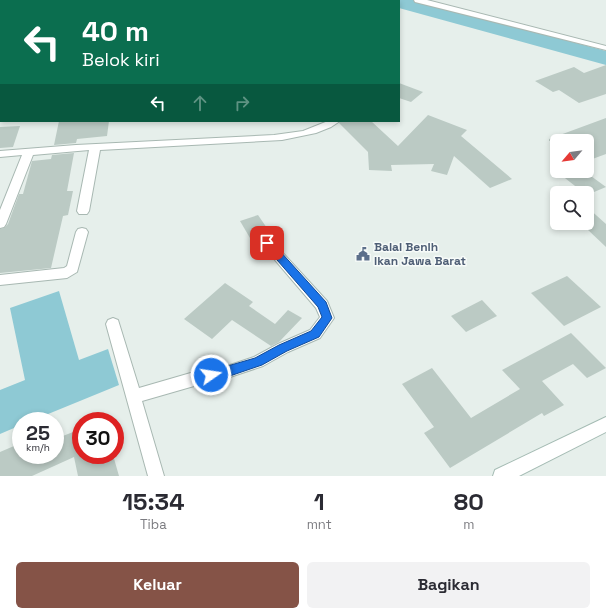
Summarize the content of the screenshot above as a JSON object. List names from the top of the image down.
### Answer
{
  "places": {
    "public building": ["Balai Benih Ikan Jawa Barat"]
  },
  "north": "bottom left",
  "page": {
    "turn": ["40 m", "Belok kiri"],
    "speed": "25 km/h",
    "limit": "30",
    "eta": [
      "15:34",
      "Tiba",
      "1",
      "mnt",
      "80",
      "m"
    ],
    "buttons": ["Keluar", "Bagikan"]
  }
}
